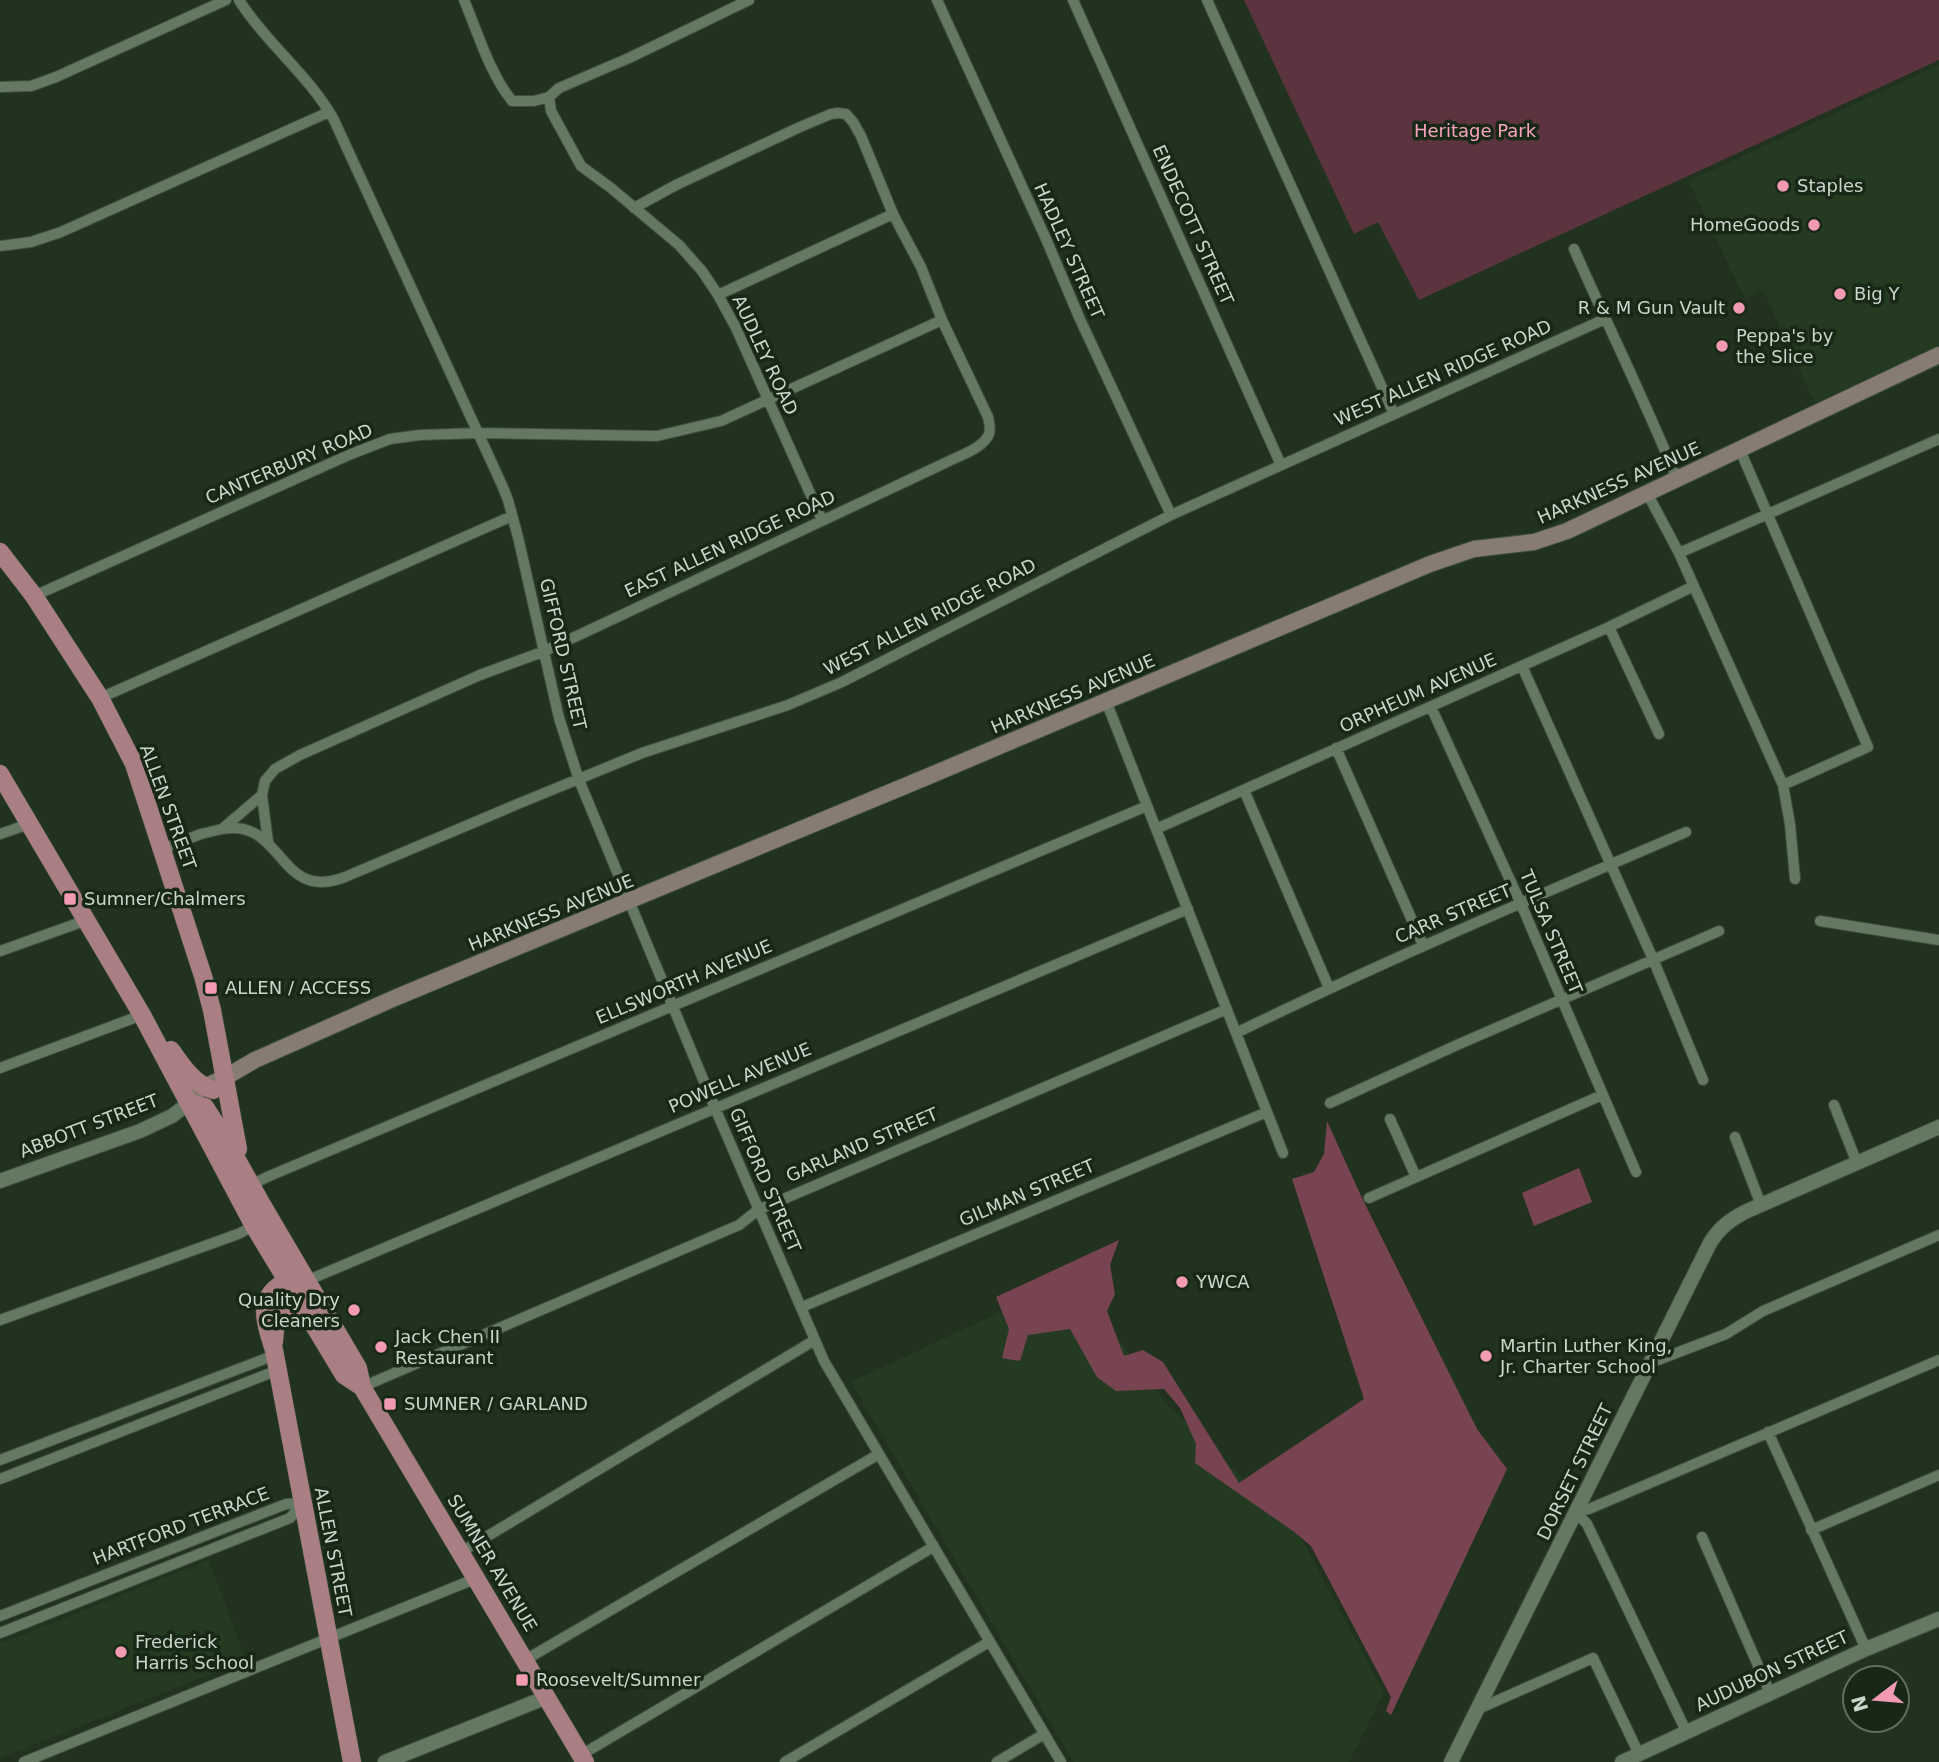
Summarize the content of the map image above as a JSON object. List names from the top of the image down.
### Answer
{
  "streets": {
    "main road": ["HARKNESS AVENUE", "ALLEN STREET", "SUMNER AVENUE"],
    "street": [
      "ENDECOTT STREET",
      "HADLEY STREET",
      "AUDLEY ROAD",
      "WEST ALLEN RIDGE ROAD",
      "CANTERBURY ROAD",
      "EAST ALLEN RIDGE ROAD",
      "GIFFORD STREET",
      "ORPHEUM AVENUE",
      "CARR STREET",
      "TULSA STREET",
      "ELLSWORTH AVENUE",
      "POWELL AVENUE",
      "ABBOTT STREET",
      "GARLAND STREET",
      "GILMAN STREET",
      "DORSET STREET",
      "HARTFORD TERRACE",
      "AUDUBON STREET"
    ]
  },
  "crossings": [
    ["ENDECOTT STREET", "WEST ALLEN RIDGE ROAD"],
    ["HADLEY STREET", "WEST ALLEN RIDGE ROAD"],
    ["AUDLEY ROAD", "CANTERBURY ROAD"],
    ["AUDLEY ROAD", "EAST ALLEN RIDGE ROAD"],
    ["WEST ALLEN RIDGE ROAD", "EAST ALLEN RIDGE ROAD"],
    ["WEST ALLEN RIDGE ROAD", "GIFFORD STREET"],
    ["CANTERBURY ROAD", "EAST ALLEN RIDGE ROAD"],
    ["CANTERBURY ROAD", "GIFFORD STREET"],
    ["CANTERBURY ROAD", "ALLEN STREET"],
    ["HARKNESS AVENUE", "GIFFORD STREET"],
    ["HARKNESS AVENUE", "ALLEN STREET"],
    ["HARKNESS AVENUE", "ABBOTT STREET"],
    ["HARKNESS AVENUE", "SUMNER AVENUE"],
    ["EAST ALLEN RIDGE ROAD", "GIFFORD STREET"],
    ["EAST ALLEN RIDGE ROAD", "ALLEN STREET"],
    ["GIFFORD STREET", "ELLSWORTH AVENUE"],
    ["GIFFORD STREET", "POWELL AVENUE"],
    ["GIFFORD STREET", "GARLAND STREET"],
    ["GIFFORD STREET", "GILMAN STREET"],
    ["ORPHEUM AVENUE", "TULSA STREET"],
    ["ALLEN STREET", "ELLSWORTH AVENUE"],
    ["ALLEN STREET", "POWELL AVENUE"],
    ["ALLEN STREET", "HARTFORD TERRACE"],
    ["ALLEN STREET", "SUMNER AVENUE"],
    ["CARR STREET", "TULSA STREET"],
    ["ELLSWORTH AVENUE", "SUMNER AVENUE"],
    ["POWELL AVENUE", "SUMNER AVENUE"],
    ["ABBOTT STREET", "SUMNER AVENUE"],
    ["GARLAND STREET", "SUMNER AVENUE"]
  ],
  "parks": ["Heritage Park"],
  "places": {
    "other": [
      "Staples",
      "HomeGoods",
      "Big Y",
      "R & M Gun Vault",
      "Peppa's by the Slice",
      "YWCA",
      "Quality Dry Cleaners",
      "Jack Chen II Restaurant",
      "Martin Luther King, Jr. Charter School",
      "Frederick Harris School"
    ],
    "transit": [
      "Sumner/Chalmers",
      "ALLEN / ACCESS",
      "SUMNER / GARLAND",
      "Roosevelt/Sumner"
    ]
  },
  "north": "left"
}
